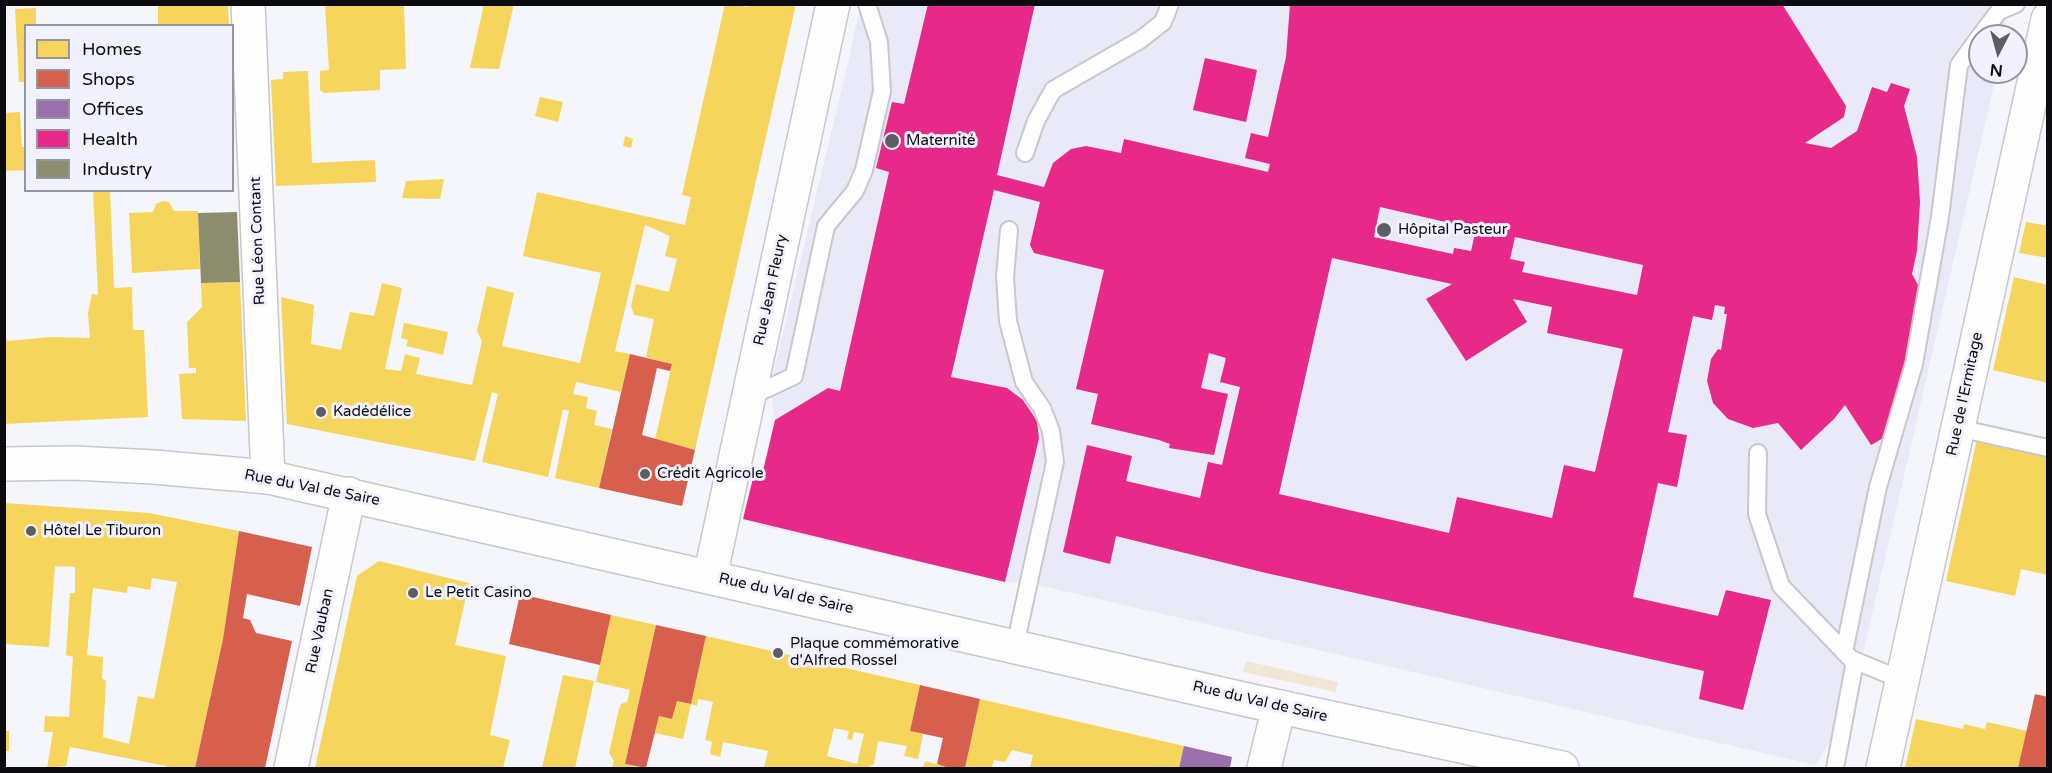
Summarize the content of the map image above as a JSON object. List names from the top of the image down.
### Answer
{
  "streets": {
    "street": [
      "Rue Léon Contant",
      "Rue Jean Fleury",
      "Rue de l'Ermitage",
      "Rue du Val de Saire",
      "Rue Vauban"
    ]
  },
  "crossings": [
    ["Rue Léon Contant", "Rue du Val de Saire"],
    ["Rue Jean Fleury", "Rue du Val de Saire"],
    ["Rue du Val de Saire", "Rue Vauban"]
  ],
  "places": [
    "Maternité",
    "Hôpital Pasteur",
    "Kadédélice",
    "Crédit Agricole",
    "Hôtel Le Tiburon",
    "Le Petit Casino",
    "Plaque commémorative d'Alfred Rossel"
  ],
  "legend": [
    "Homes",
    "Shops",
    "Offices",
    "Health",
    "Industry"
  ],
  "north": "bottom"
}
